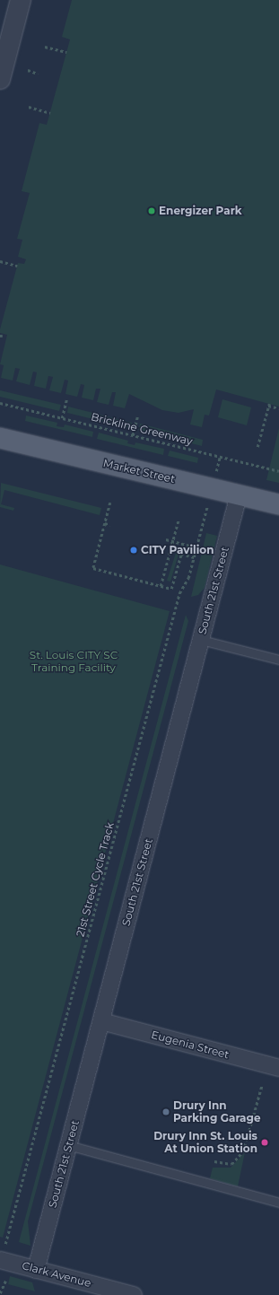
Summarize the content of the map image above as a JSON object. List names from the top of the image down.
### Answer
{
  "streets": {
    "main road": ["Market Street"],
    "street": ["South 21st Street", "Eugenia Street", "Clark Avenue"],
    "path": ["Brickline Greenway", "21st Street Cycle Track"]
  },
  "crossings": [
    ["Market Street", "South 21st Street"],
    ["South 21st Street", "Eugenia Street"],
    ["South 21st Street", "Clark Avenue"],
    ["21st Street Cycle Track", "Clark Avenue"]
  ],
  "parks": ["St. Louis CITY SC Training Facility"],
  "places": [
    "Energizer Park",
    "CITY Pavilion",
    "Drury Inn Parking Garage",
    "Drury Inn St. Louis At Union Station"
  ]
}
